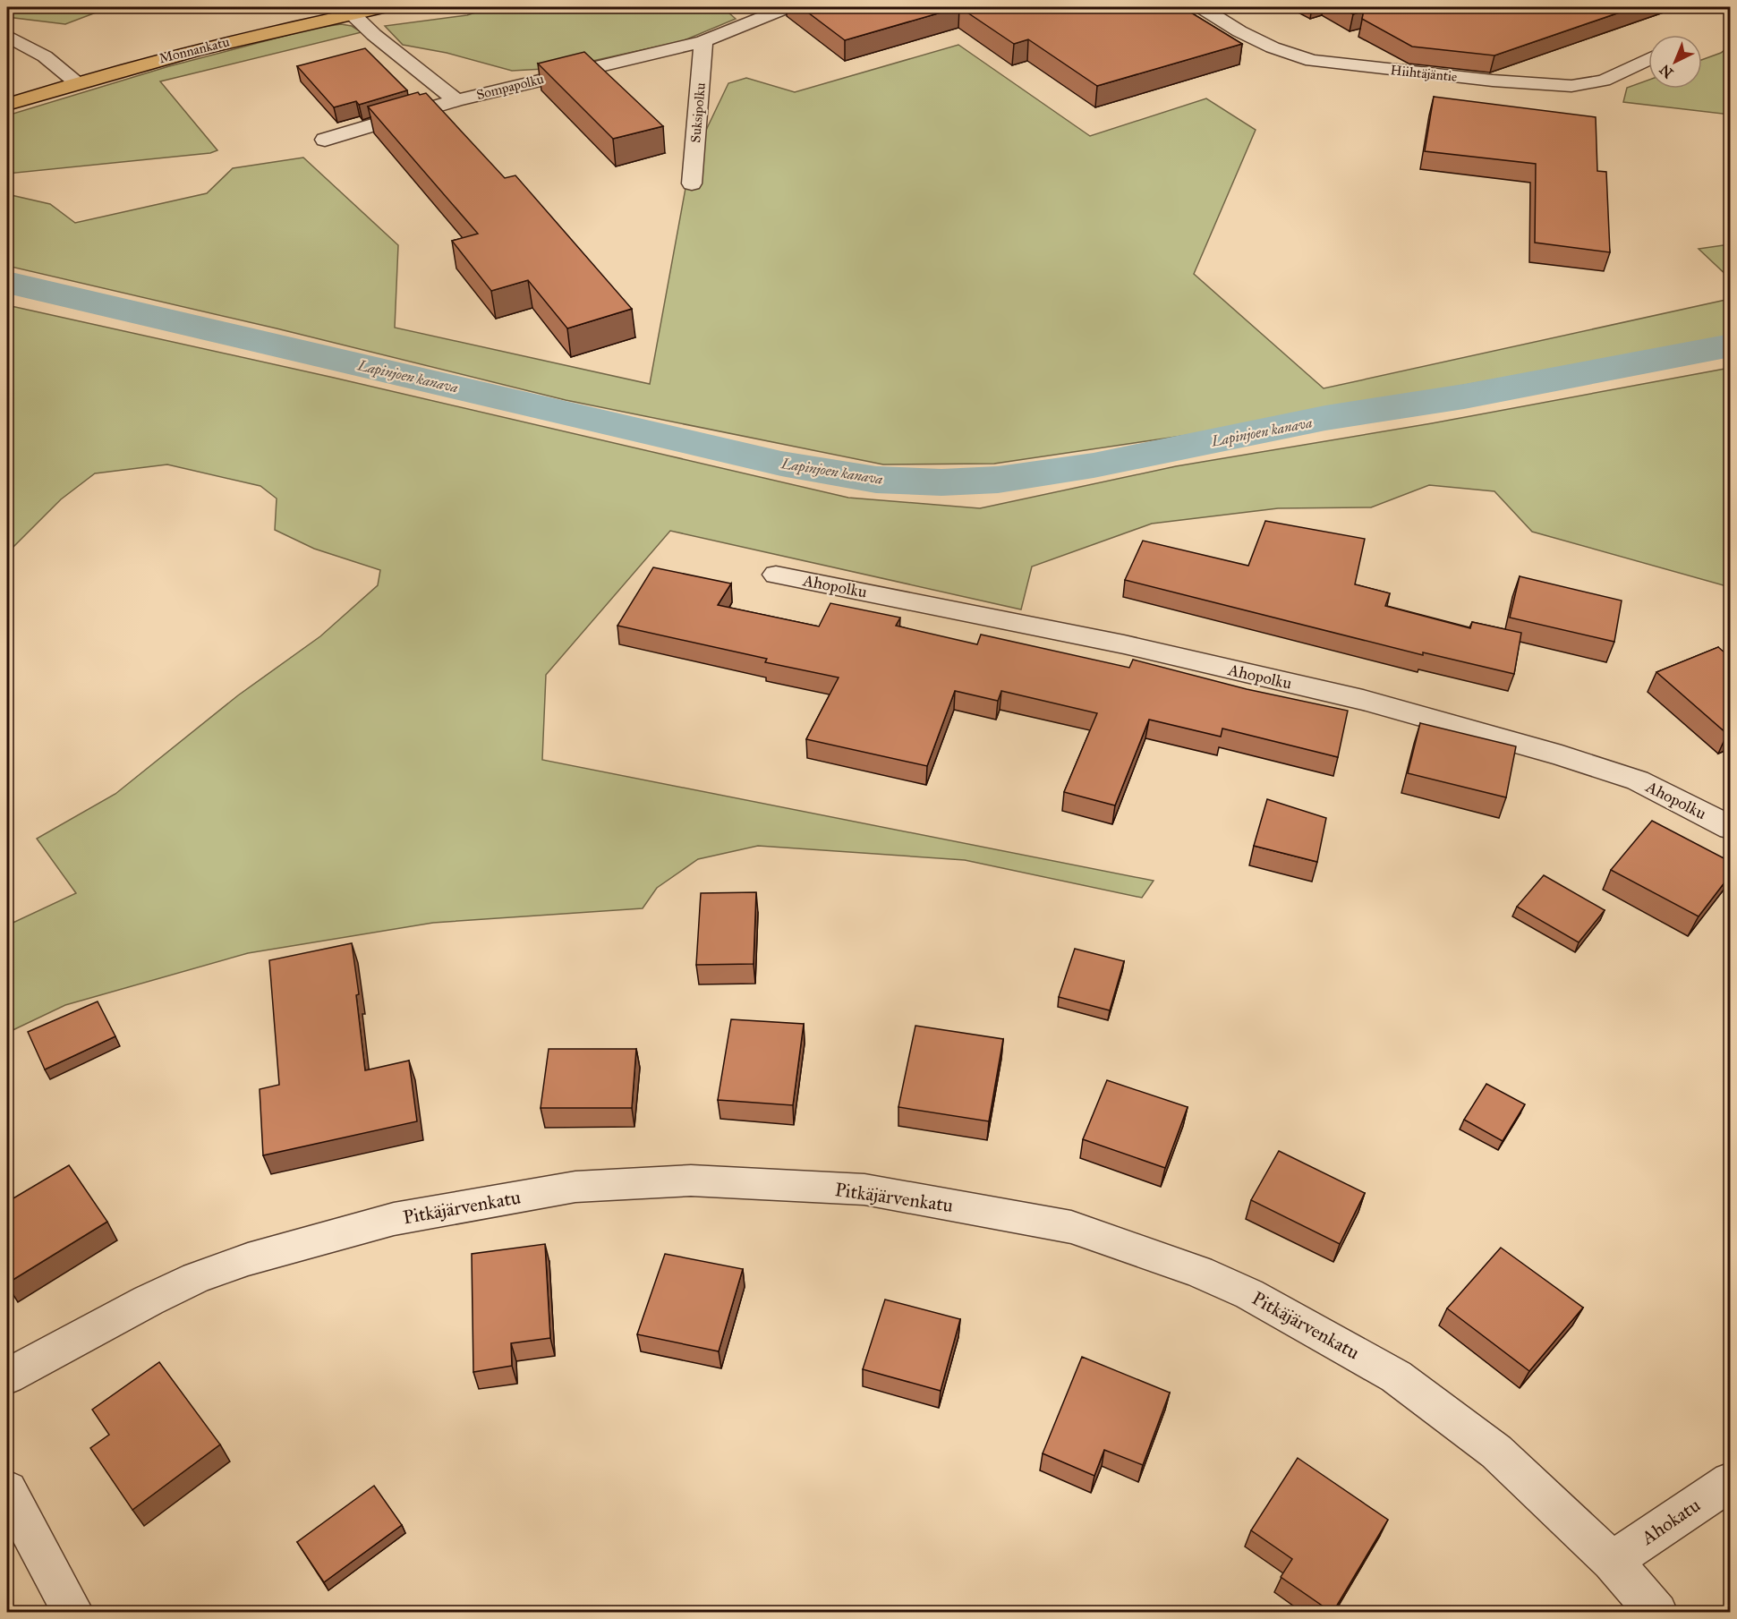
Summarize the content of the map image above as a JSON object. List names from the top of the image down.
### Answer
{
  "streets": {
    "main road": ["Monnankatu"],
    "street": [
      "Hiihtäjäntie",
      "Sompapolku",
      "Suksipolku",
      "Ahopolku",
      "Pitkäjärvenkatu",
      "Ahokatu"
    ]
  },
  "crossings": [
    ["Sompapolku", "Suksipolku"],
    ["Pitkäjärvenkatu", "Ahokatu"]
  ],
  "water": ["Lapinjoen kanava"],
  "north": "bottom left"
}
